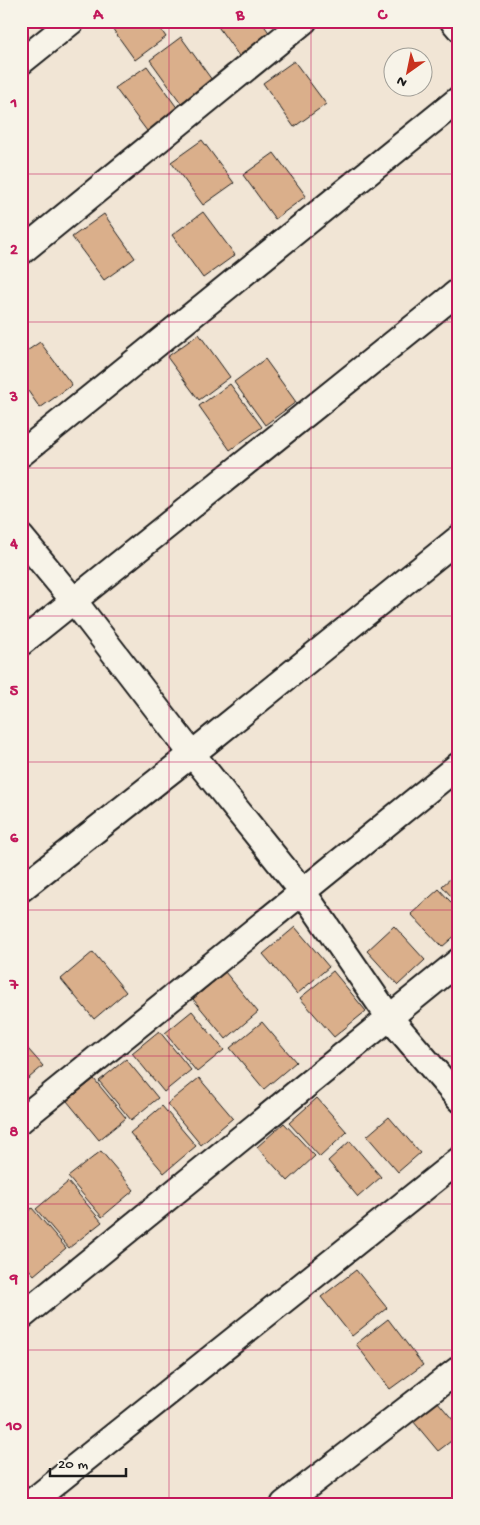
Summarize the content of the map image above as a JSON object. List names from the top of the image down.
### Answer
{
  "scale_bar": "20 m",
  "north": "bottom left",
  "grid": {
    "columns": ["A", "B", "C"],
    "rows": [
      "1",
      "2",
      "3",
      "4",
      "5",
      "6",
      "7",
      "8",
      "9",
      "10"
    ]
  }
}
